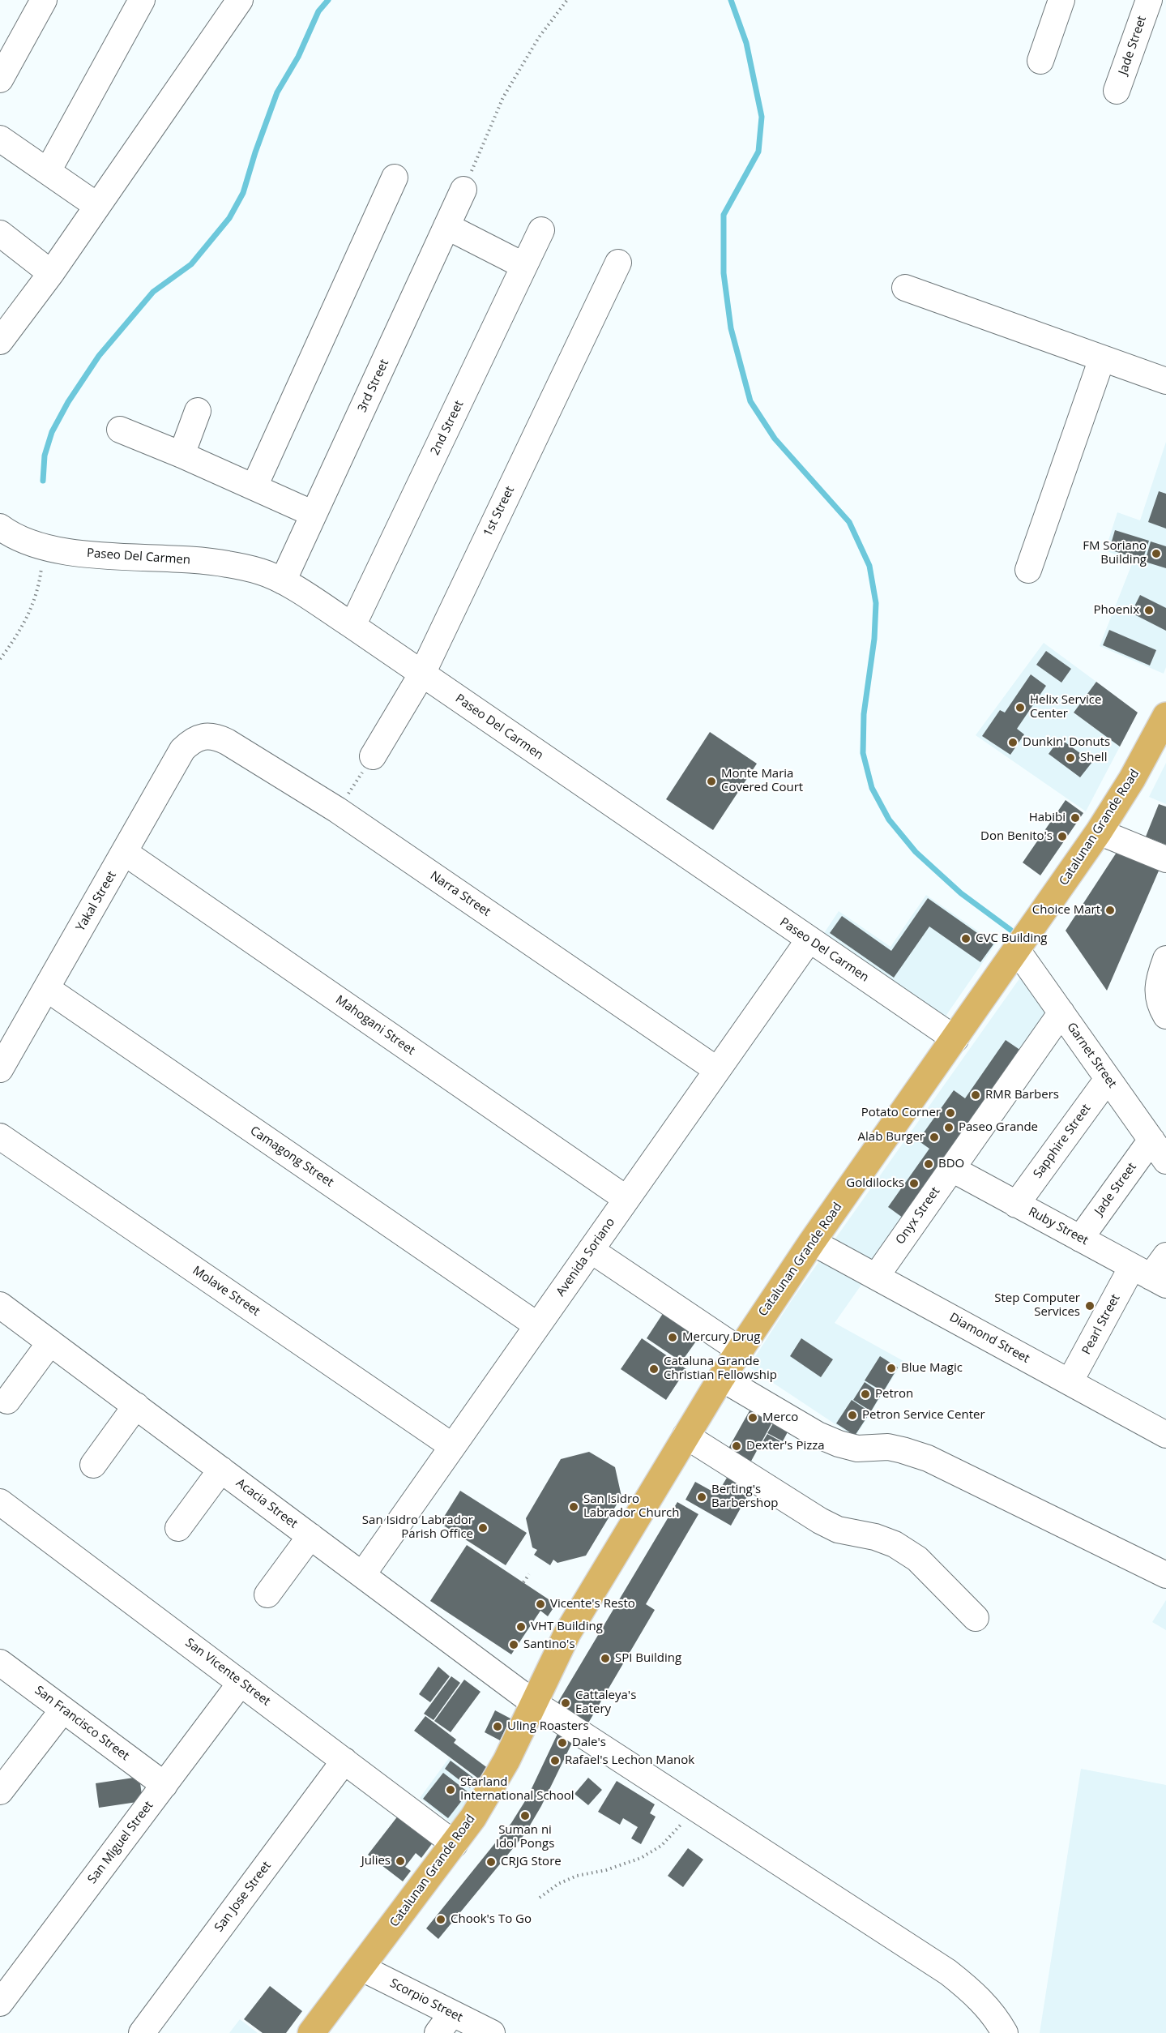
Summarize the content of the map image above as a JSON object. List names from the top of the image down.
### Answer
{
  "streets": {
    "main road": ["Catalunan Grande Road"],
    "street": [
      "Jade Street",
      "3rd Street",
      "2nd Street",
      "1st Street",
      "Paseo Del Carmen",
      "Narra Street",
      "Yakal Street",
      "Mahogani Street",
      "Garnet Street",
      "Sapphire Street",
      "Camagong Street",
      "Onyx Street",
      "Ruby Street",
      "Avenida Soriano",
      "Molave Street",
      "Pearl Street",
      "Diamond Street",
      "Acacia Street",
      "San Vicente Street",
      "San Francisco Street",
      "San Miguel Street",
      "San Jose Street",
      "Scorpio Street"
    ]
  },
  "crossings": [
    ["Jade Street", "Garnet Street"],
    ["Jade Street", "Ruby Street"],
    ["3rd Street", "Paseo Del Carmen"],
    ["2nd Street", "Paseo Del Carmen"],
    ["1st Street", "Paseo Del Carmen"],
    ["Paseo Del Carmen", "Catalunan Grande Road"],
    ["Paseo Del Carmen", "Avenida Soriano"],
    ["Catalunan Grande Road", "Garnet Street"],
    ["Catalunan Grande Road", "Diamond Street"],
    ["Catalunan Grande Road", "Acacia Street"],
    ["Catalunan Grande Road", "San Vicente Street"],
    ["Catalunan Grande Road", "Scorpio Street"],
    ["Narra Street", "Yakal Street"],
    ["Narra Street", "Avenida Soriano"],
    ["Yakal Street", "Mahogani Street"],
    ["Yakal Street", "Camagong Street"],
    ["Mahogani Street", "Avenida Soriano"],
    ["Garnet Street", "Sapphire Street"],
    ["Garnet Street", "Onyx Street"],
    ["Sapphire Street", "Ruby Street"],
    ["Camagong Street", "Avenida Soriano"],
    ["Onyx Street", "Ruby Street"],
    ["Onyx Street", "Diamond Street"],
    ["Ruby Street", "Pearl Street"],
    ["Avenida Soriano", "Molave Street"],
    ["Avenida Soriano", "Acacia Street"],
    ["Pearl Street", "Diamond Street"],
    ["San Vicente Street", "San Miguel Street"],
    ["San Vicente Street", "San Jose Street"],
    ["San Francisco Street", "San Miguel Street"]
  ],
  "places": [
    "FM Soriano Building",
    "Phoenix",
    "Helix Service Center",
    "Dunkin' Donuts",
    "Shell",
    "Monte Maria Covered Court",
    "Habibi",
    "Don Benito's",
    "Choice Mart",
    "CVC Building",
    "RMR Barbers",
    "Potato Corner",
    "Paseo Grande",
    "Alab Burger",
    "BDO",
    "Goldilocks",
    "Step Computer Services",
    "Mercury Drug",
    "Blue Magic",
    "Cataluna Grande Christian Fellowship",
    "Petron",
    "Petron Service Center",
    "Merco",
    "Dexter's Pizza",
    "Berting's Barbershop",
    "San Isidro Labrador Church",
    "San Isidro Labrador Parish Office",
    "Vicente's Resto",
    "VHT Building",
    "Santino's",
    "SPI Building",
    "Cattaleya's Eatery",
    "Uling Roasters",
    "Dale's",
    "Rafael's Lechon Manok",
    "Starland International School",
    "Suman ni Idol Pongs",
    "Julies",
    "CRJG Store",
    "Chook's To Go"
  ]
}
